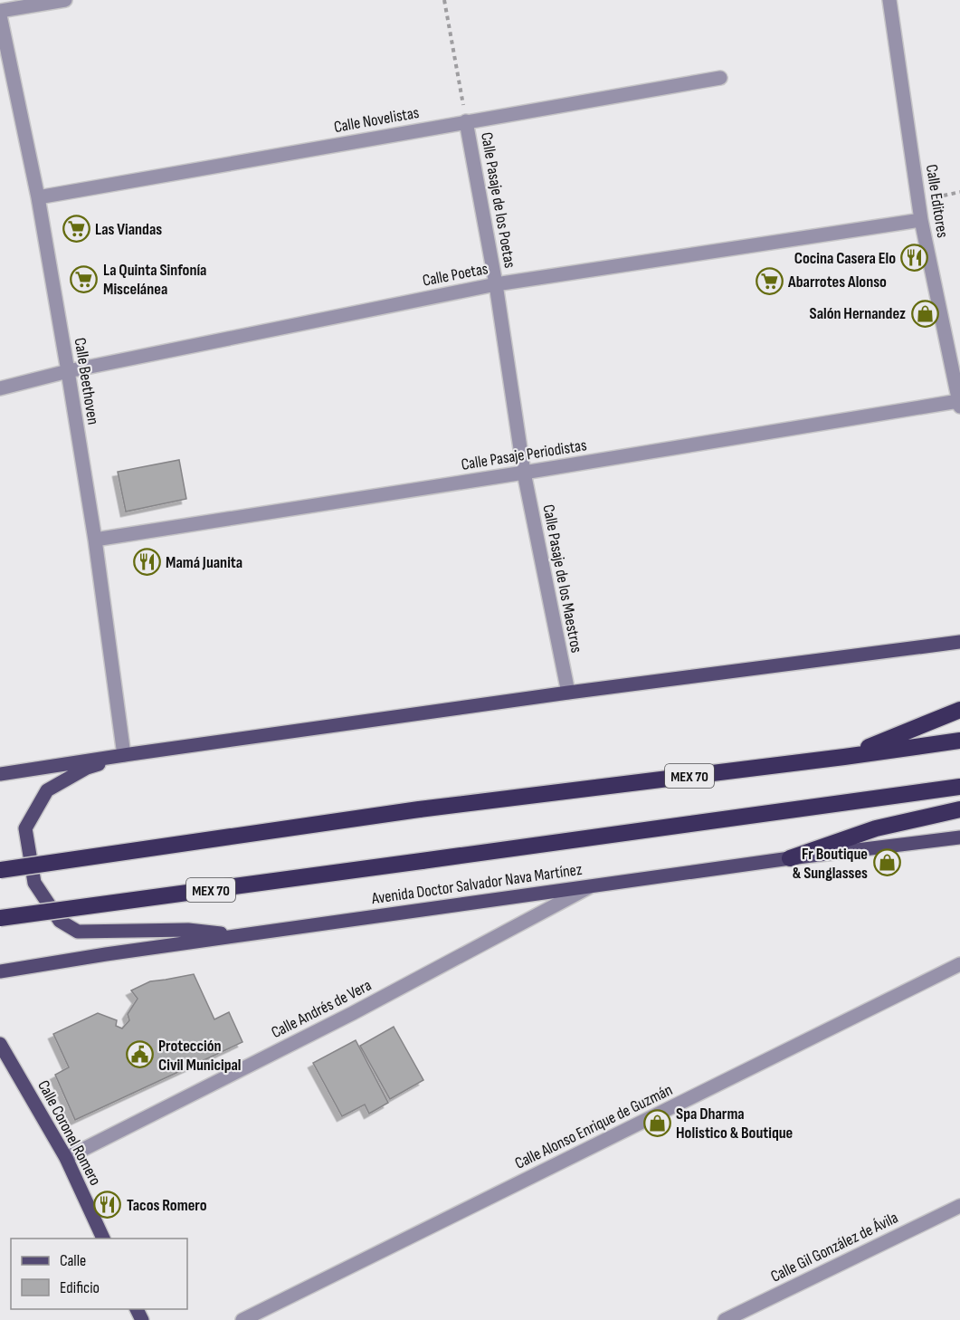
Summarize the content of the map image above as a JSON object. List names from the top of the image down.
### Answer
{
  "streets": {
    "highway": ["MEX 70", "Avenida Doctor Salvador Nava Martínez"],
    "main road": ["Calle Coronel Romero"],
    "street": [
      "Calle Novelistas",
      "Calle Pasaje de los Poetas",
      "Calle Editores",
      "Calle Poetas",
      "Calle Beethoven",
      "Calle Pasaje Periodistas",
      "Calle Pasaje de los Maestros",
      "Calle Andrés de Vera",
      "Calle Alonso Enrique de Guzmán",
      "Calle Gil González de Ávila"
    ]
  },
  "crossings": [
    ["Calle Novelistas", "Calle Pasaje de los Poetas"],
    ["Calle Novelistas", "Calle Beethoven"],
    ["Calle Pasaje de los Poetas", "Calle Poetas"],
    ["Calle Pasaje de los Poetas", "Calle Pasaje Periodistas"],
    ["Calle Pasaje de los Poetas", "Calle Pasaje de los Maestros"],
    ["Calle Editores", "Calle Poetas"],
    ["Calle Editores", "Calle Pasaje Periodistas"],
    ["Calle Poetas", "Calle Beethoven"],
    ["Calle Beethoven", "Calle Pasaje Periodistas"],
    ["Calle Pasaje Periodistas", "Calle Pasaje de los Maestros"],
    ["Avenida Doctor Salvador Nava Martínez", "Calle Andrés de Vera"],
    ["Calle Andrés de Vera", "Calle Coronel Romero"]
  ],
  "places": {
    "supermarket": ["Las Viandas", "La Quinta Sinfonía Miscelánea", "Abarrotes Alonso"],
    "restaurant": ["Cocina Casera Elo", "Mamá Juanita", "Tacos Romero"],
    "shop": ["Salón Hernandez", "Fr Boutique & Sunglasses", "Spa Dharma Holistico & Boutique"],
    "public building": ["Protección Civil Municipal"]
  },
  "legend": ["Calle", "Edificio"]
}
